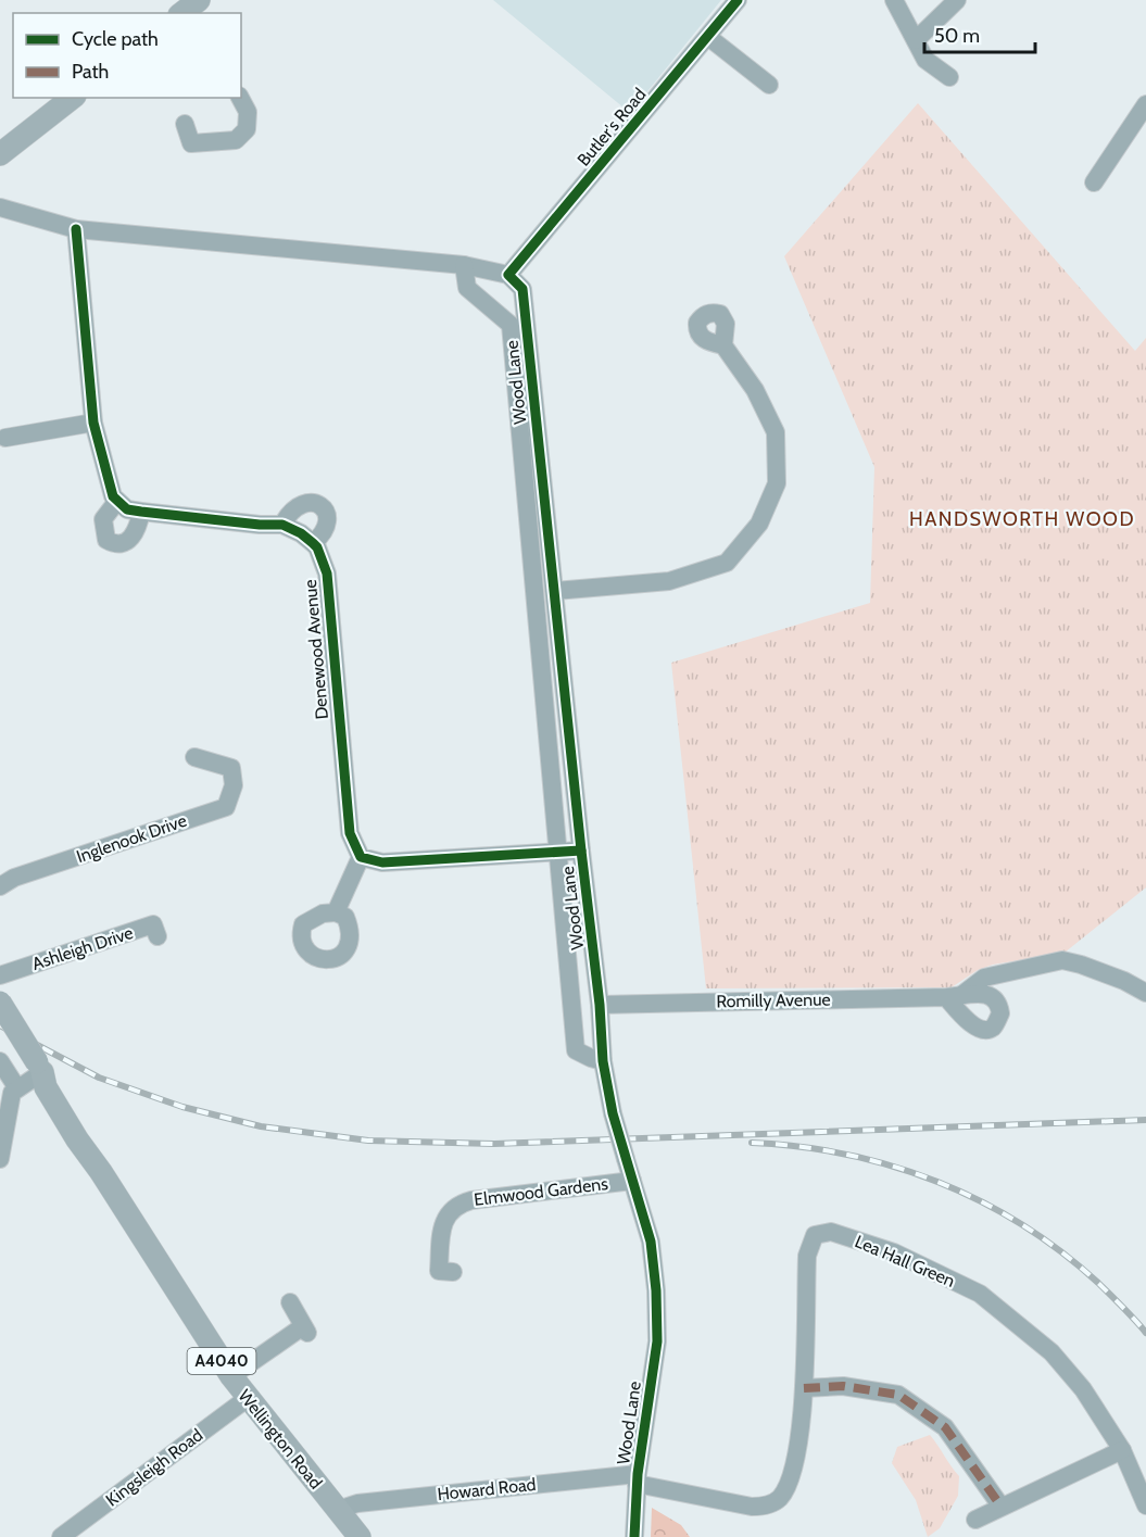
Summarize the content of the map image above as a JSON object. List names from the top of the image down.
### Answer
{
  "streets": {
    "main road": ["A4040", "Wellington Road"],
    "street": [
      "Butler's Road",
      "Wood Lane",
      "Denewood Avenue",
      "Inglenook Drive",
      "Ashleigh Drive",
      "Romilly Avenue",
      "Elmwood Gardens",
      "Lea Hall Green",
      "Kingsleigh Road",
      "Howard Road"
    ]
  },
  "crossings": [
    ["Butler's Road", "Wood Lane"],
    ["Wood Lane", "Romilly Avenue"],
    ["Wood Lane", "Elmwood Gardens"],
    ["Wood Lane", "Lea Hall Green"],
    ["Wood Lane", "Howard Road"],
    ["Lea Hall Green", "Howard Road"],
    ["Wellington Road", "Kingsleigh Road"],
    ["Wellington Road", "Howard Road"]
  ],
  "districts": ["HANDSWORTH WOOD"],
  "legend": ["Cycle path", "Path"],
  "scale_bar": "50 m"
}
